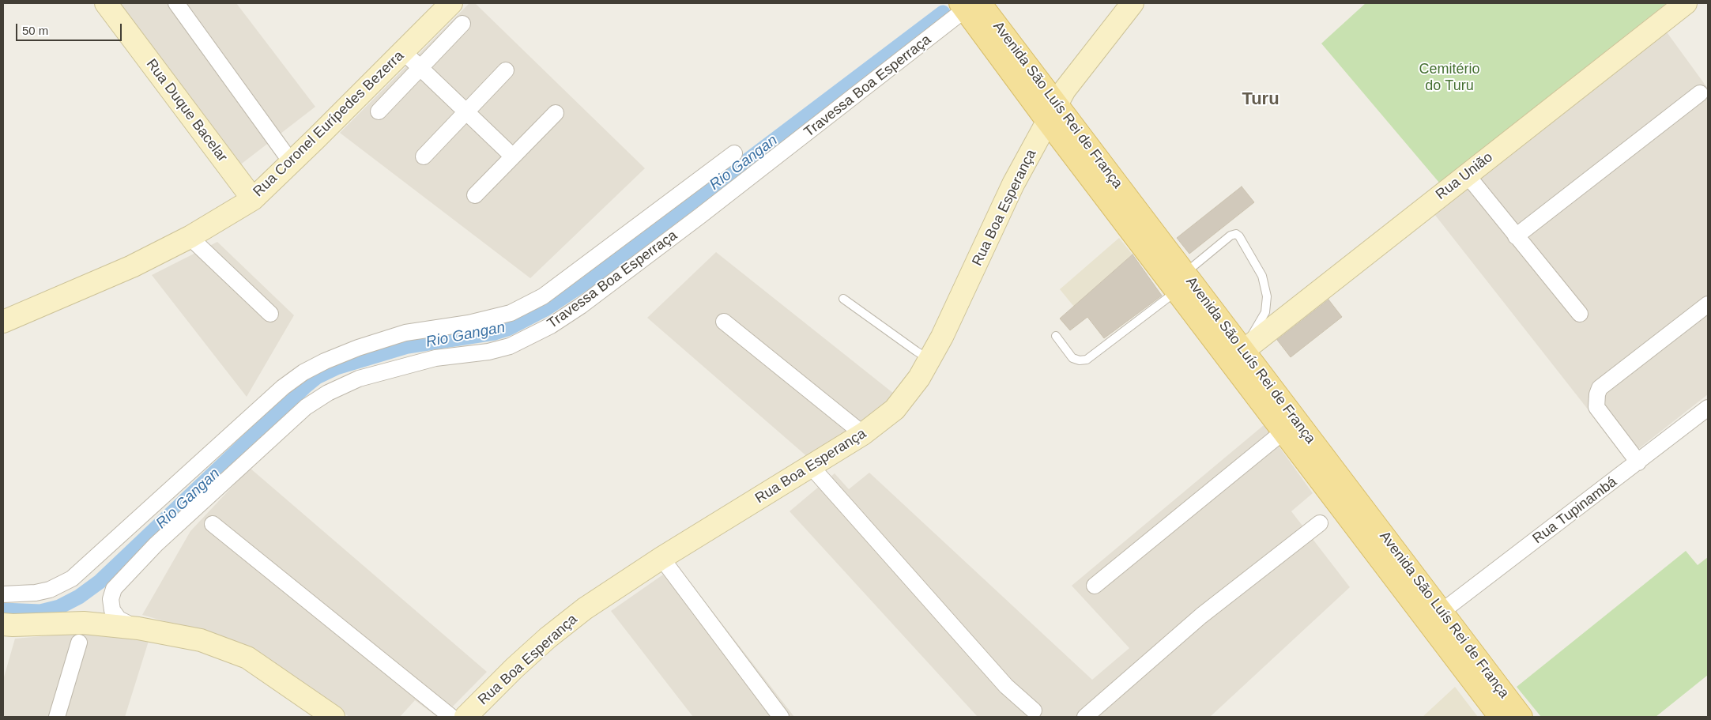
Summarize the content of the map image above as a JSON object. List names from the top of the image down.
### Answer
{
  "streets": {
    "main road": [
      "Avenida São Luís Rei de França",
      "Rua Duque Bacelar",
      "Rua Coronel Eurípedes Bezerra",
      "Rua União",
      "Rua Boa Esperança"
    ],
    "street": ["Travessa Boa Esperraça", "Rua Tupinambá"]
  },
  "crossings": [
    ["Travessa Boa Esperraça", "Avenida São Luís Rei de França"],
    ["Avenida São Luís Rei de França", "Rua União"],
    ["Avenida São Luís Rei de França", "Rua Boa Esperança"],
    ["Avenida São Luís Rei de França", "Rua Tupinambá"],
    ["Rua Duque Bacelar", "Rua Coronel Eurípedes Bezerra"]
  ],
  "districts": ["Turu"],
  "water": ["Rio Gangan"],
  "parks": ["Cemitério do Turu"],
  "scale_bar": "50 m"
}
